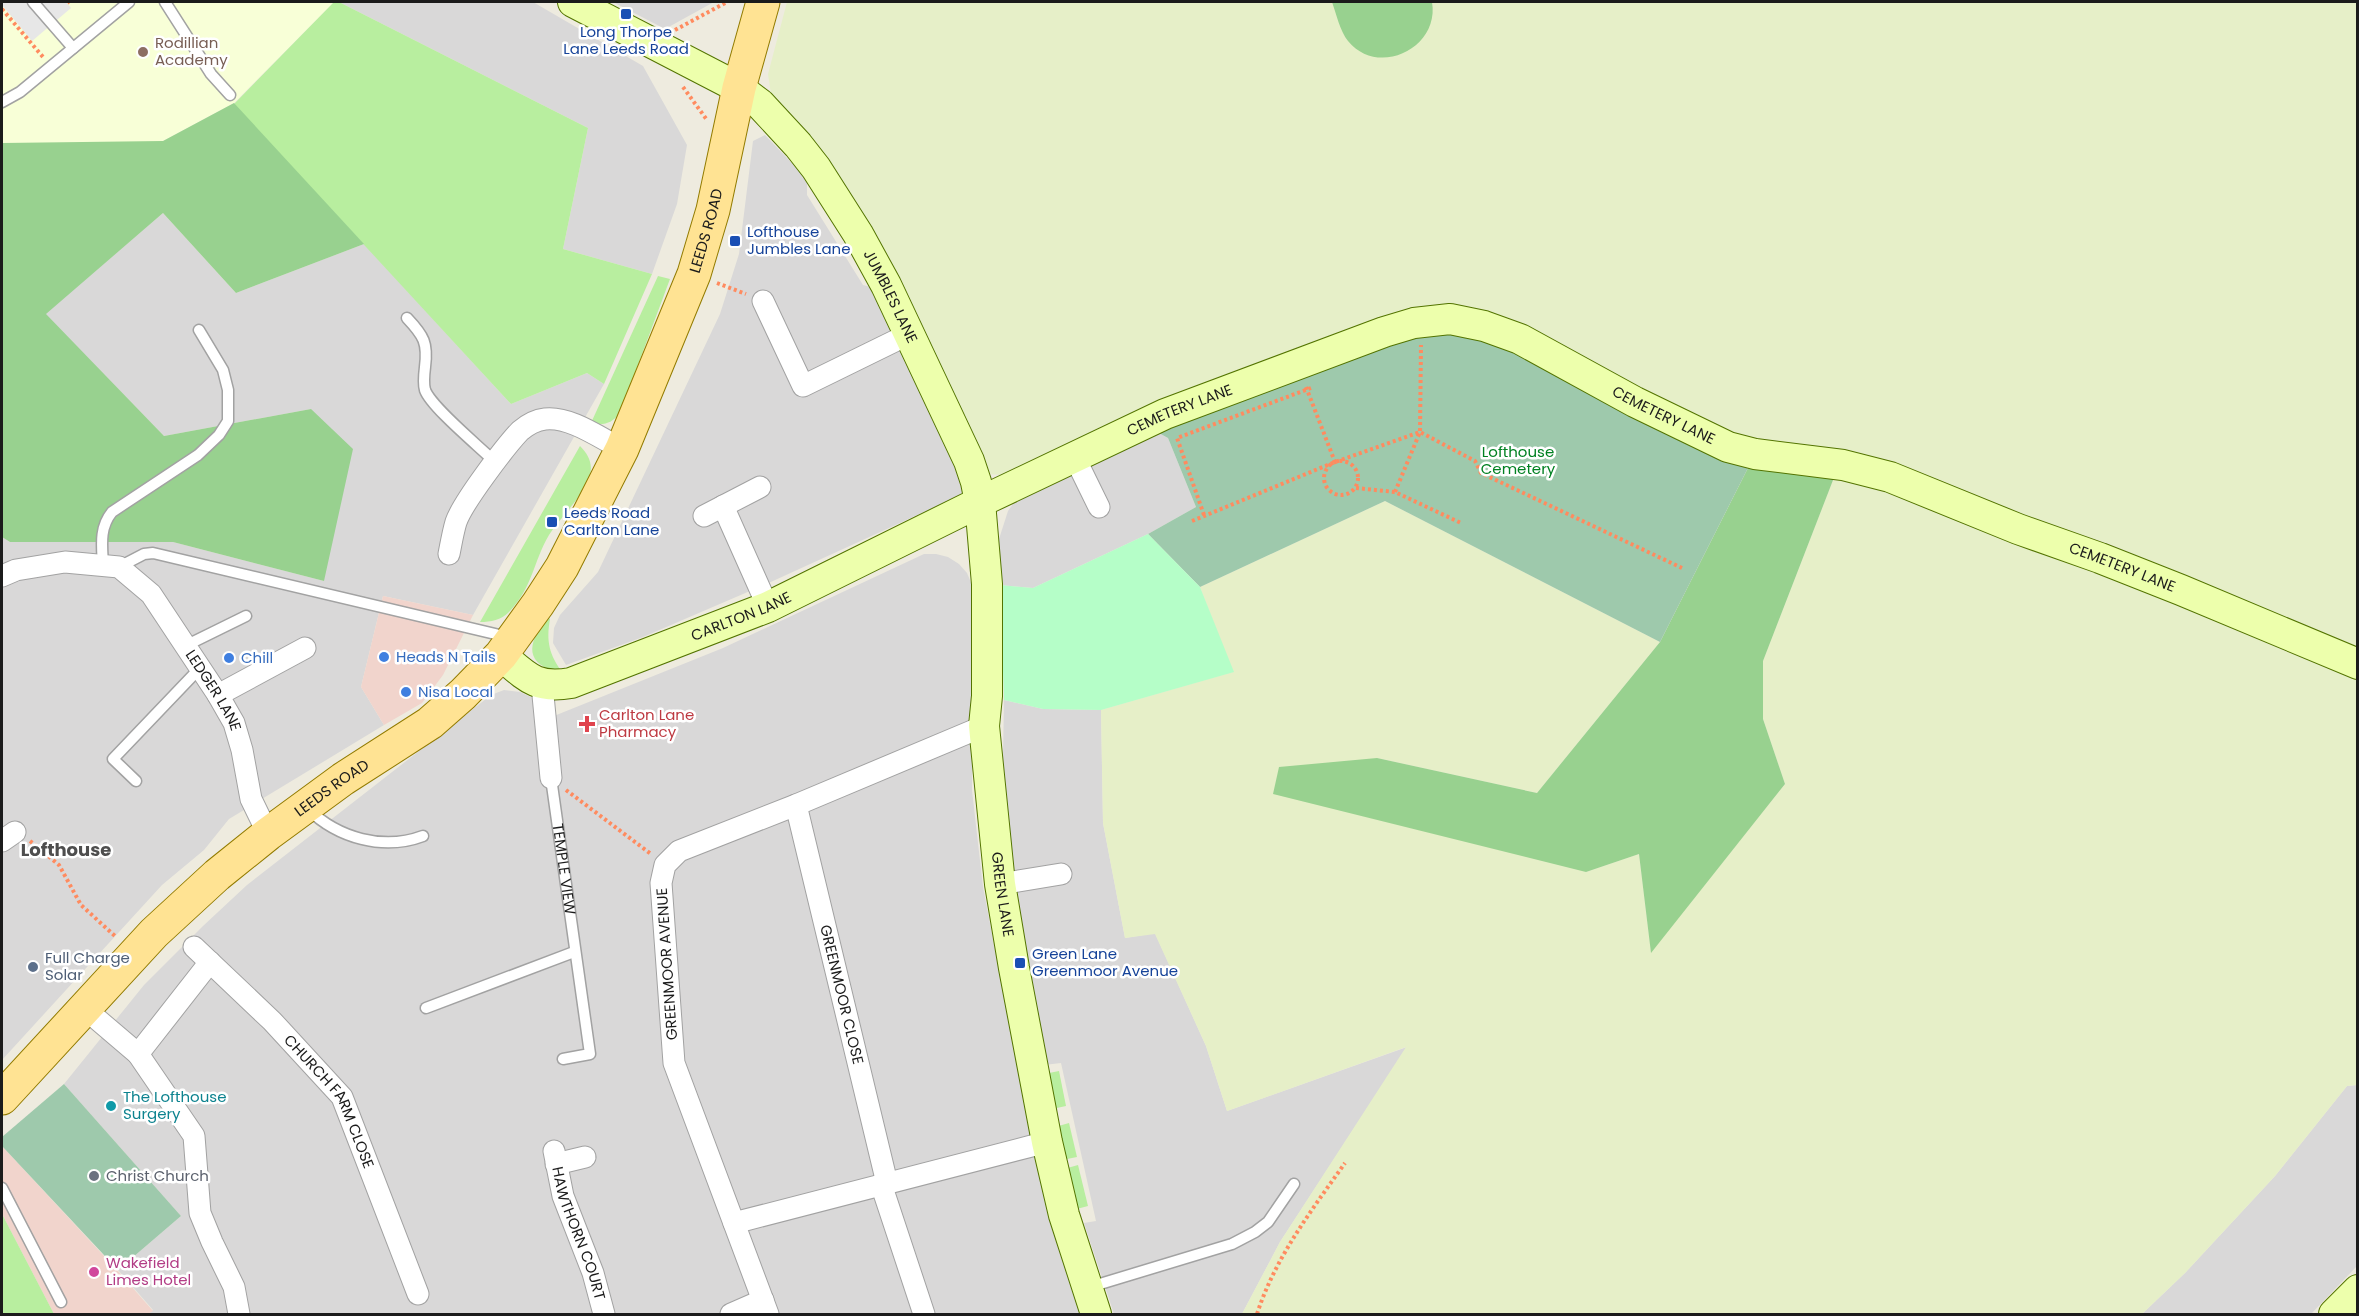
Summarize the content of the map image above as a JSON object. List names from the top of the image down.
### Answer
{
  "streets": {
    "main road": ["LEEDS ROAD"],
    "street": [
      "JUMBLES LANE",
      "CEMETERY LANE",
      "CARLTON LANE",
      "LEDGER LANE",
      "TEMPLE VIEW",
      "GREEN LANE",
      "GREENMOOR AVENUE",
      "GREENMOOR CLOSE",
      "CHURCH FARM CLOSE",
      "HAWTHORN COURT"
    ]
  },
  "crossings": [
    ["LEEDS ROAD", "JUMBLES LANE"],
    ["LEEDS ROAD", "LEDGER LANE"],
    ["JUMBLES LANE", "CEMETERY LANE"],
    ["JUMBLES LANE", "CARLTON LANE"],
    ["JUMBLES LANE", "GREEN LANE"],
    ["CEMETERY LANE", "CARLTON LANE"],
    ["CEMETERY LANE", "GREEN LANE"],
    ["CARLTON LANE", "TEMPLE VIEW"],
    ["CARLTON LANE", "GREEN LANE"]
  ],
  "districts": ["Lofthouse"],
  "parks": ["Lofthouse Cemetery"],
  "places": {
    "transit": [
      "Long Thorpe Lane Leeds Road",
      "Lofthouse Jumbles Lane",
      "Leeds Road Carlton Lane",
      "Green Lane Greenmoor Avenue"
    ],
    "other": [
      "Rodillian Academy",
      "Heads N Tails",
      "Chill",
      "Nisa Local",
      "Full Charge Solar",
      "The Lofthouse Surgery",
      "Christ Church",
      "Wakefield Limes Hotel"
    ],
    "health": ["Carlton Lane Pharmacy"]
  }
}
